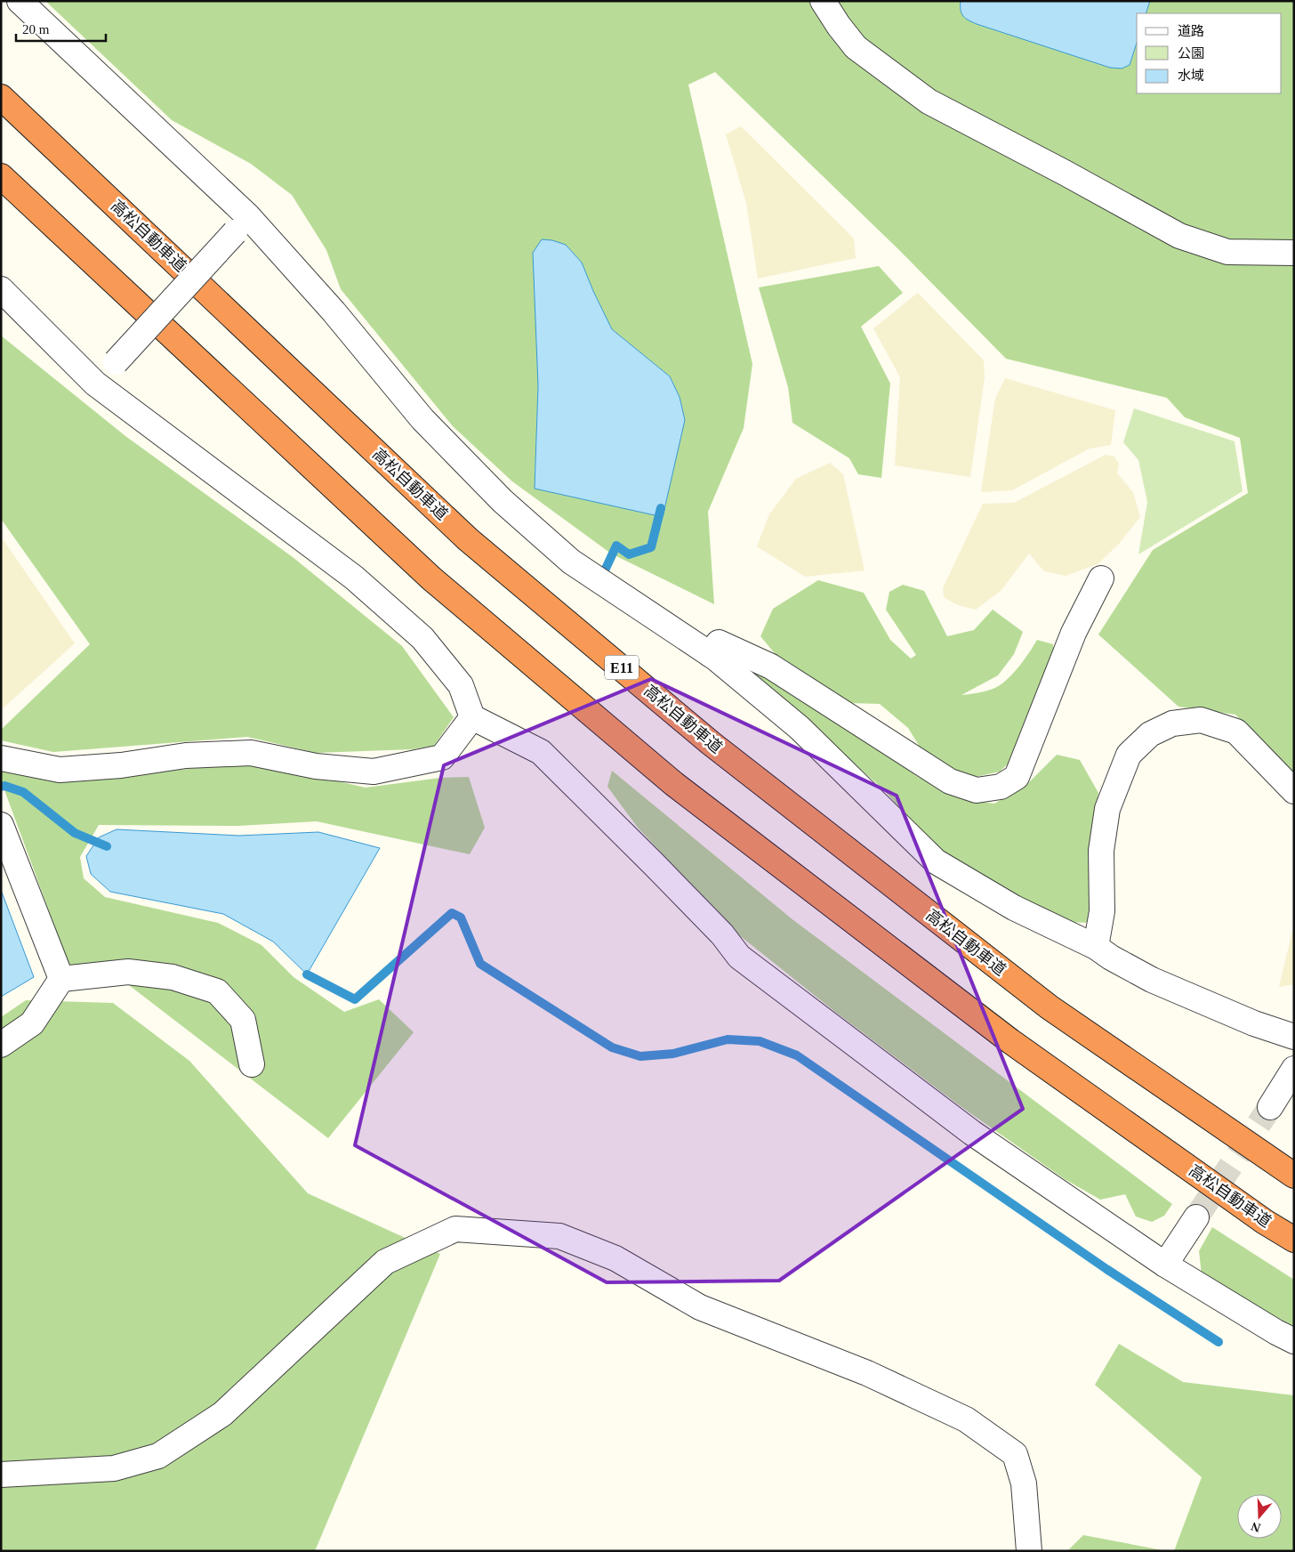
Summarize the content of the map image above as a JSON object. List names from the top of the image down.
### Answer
{
  "streets": {
    "highway": ["高松自動車道", "E11"]
  },
  "legend": ["道路", "公園", "水域"],
  "scale_bar": "20 m",
  "north": "bottom"
}
